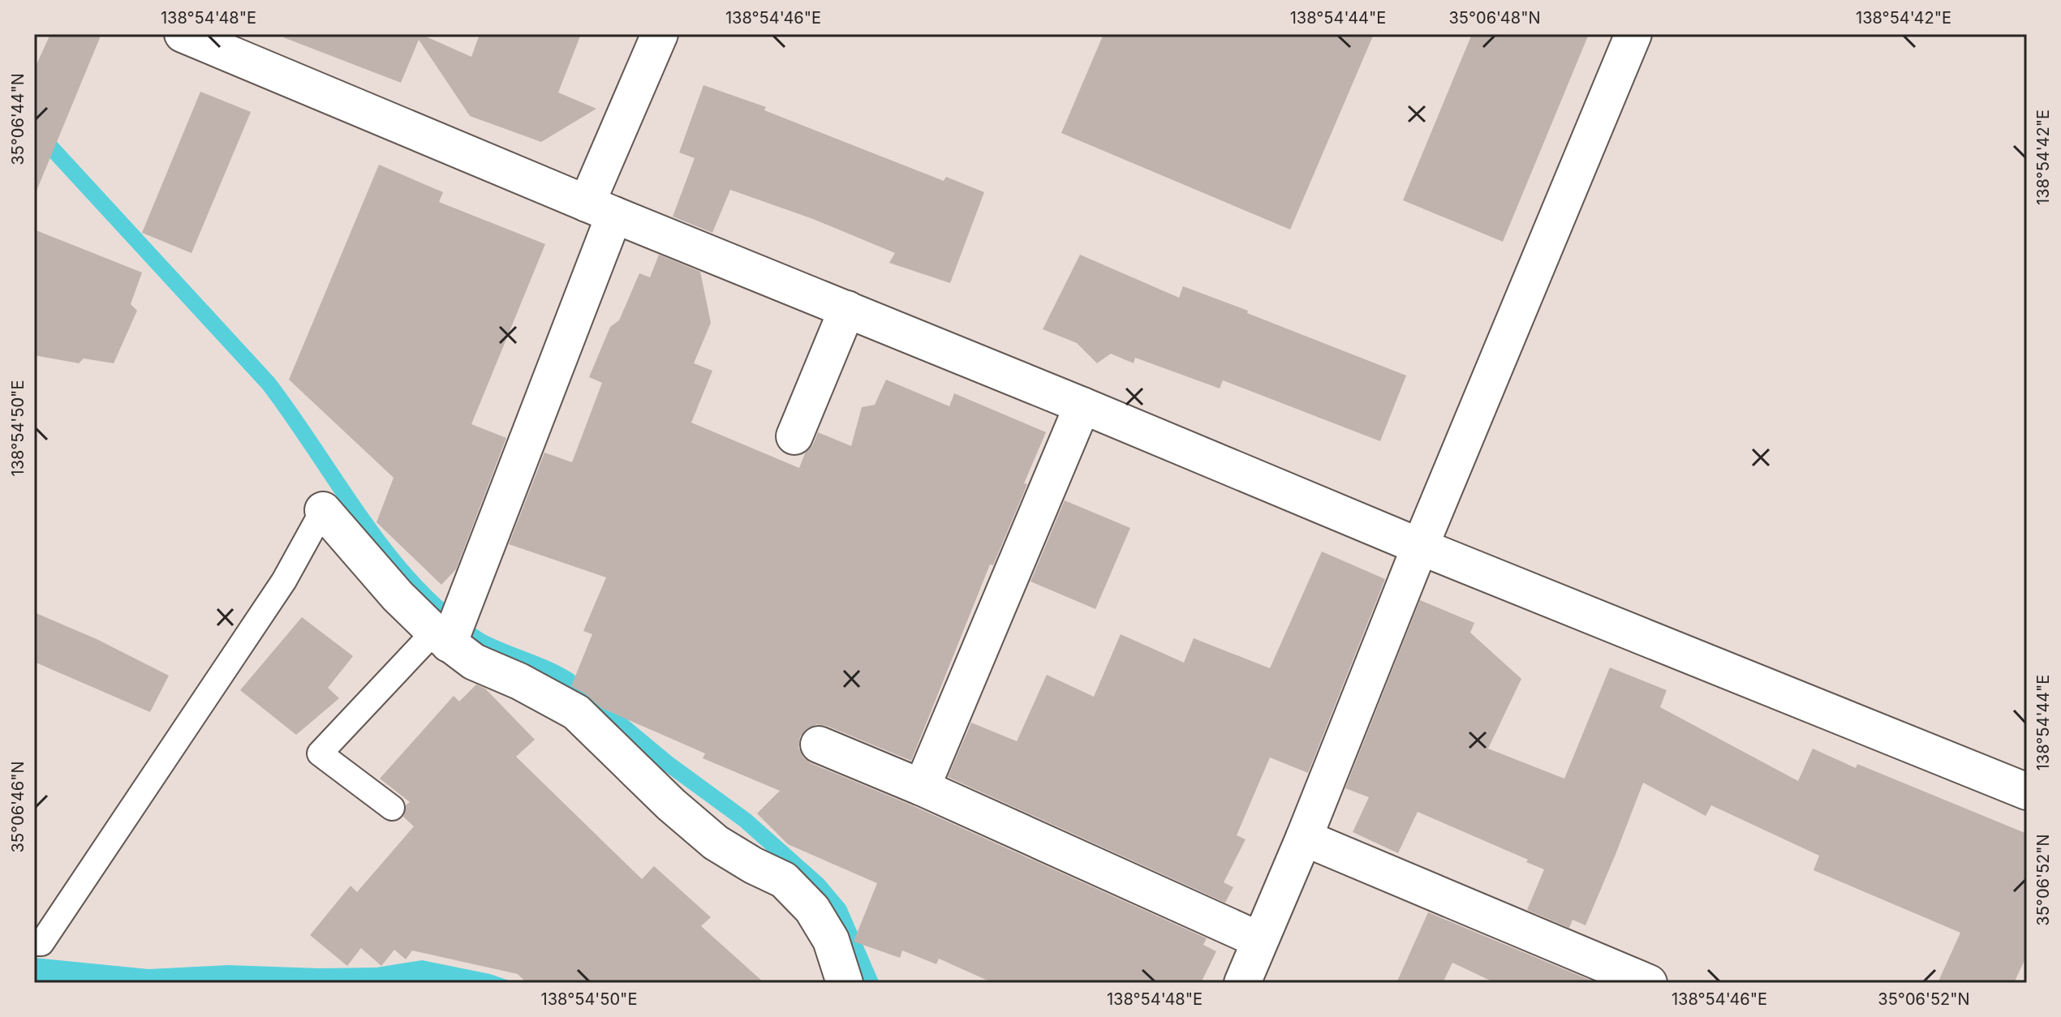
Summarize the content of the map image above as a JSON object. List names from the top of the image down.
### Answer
{
  "coordinates": [
    "138°54'48\"E",
    "138°54'46\"E",
    "138°54'44\"E",
    "35°06'48\"N",
    "138°54'42\"E",
    "35°06'44\"N",
    "138°54'50\"E",
    "35°06'46\"N",
    "35°06'52\"N"
  ]
}
